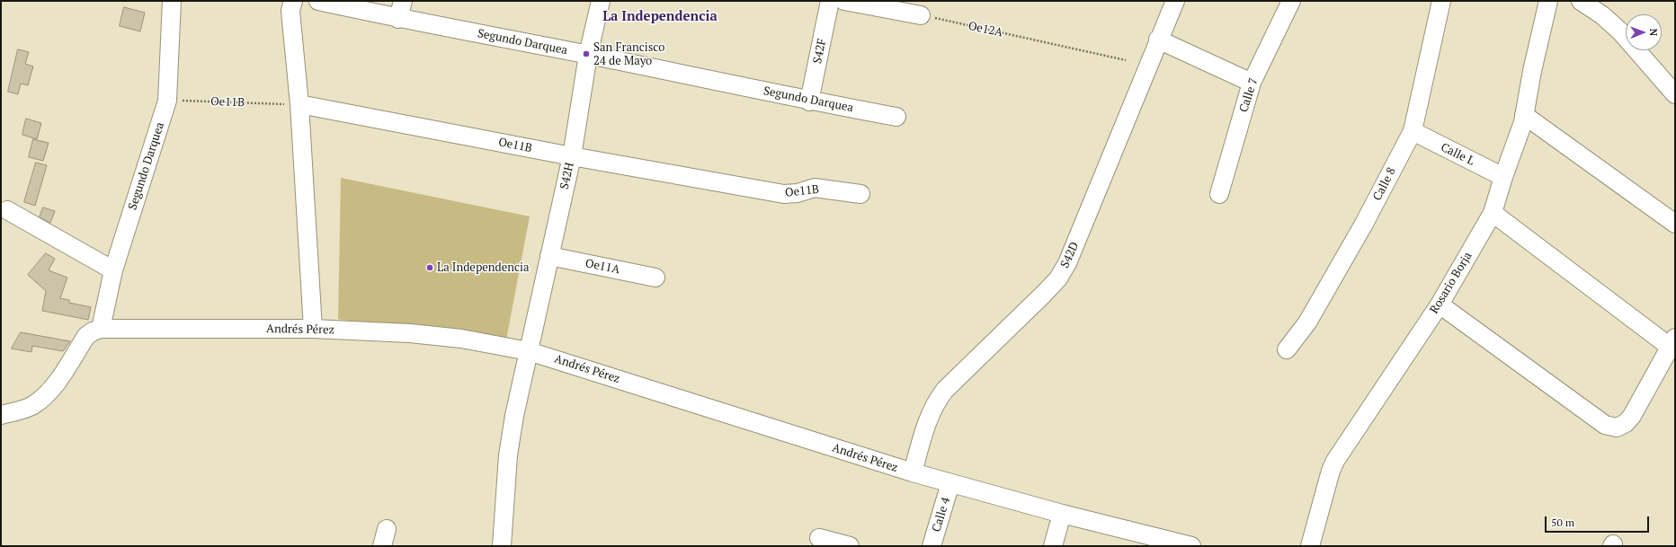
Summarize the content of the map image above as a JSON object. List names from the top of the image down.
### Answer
{
  "streets": {
    "street": [
      "Segundo Darquea",
      "S42F",
      "Calle 7",
      "Oe11B",
      "Calle L",
      "S42H",
      "Calle 8",
      "S42D",
      "Oe11A",
      "Rosario Borja",
      "Andrés Pérez",
      "Calle 4"
    ],
    "path": ["Oe12A"]
  },
  "crossings": [
    ["Segundo Darquea", "S42F"],
    ["Segundo Darquea", "Oe11B"],
    ["Segundo Darquea", "S42H"],
    ["Segundo Darquea", "Andrés Pérez"],
    ["Oe11B", "S42H"],
    ["Calle L", "Calle 8"],
    ["Calle L", "Rosario Borja"],
    ["S42H", "Oe11A"],
    ["S42H", "Andrés Pérez"],
    ["S42D", "Andrés Pérez"],
    ["Andrés Pérez", "Calle 4"]
  ],
  "districts": ["La Independencia"],
  "places": ["San Francisco 24 de Mayo", "La Independencia"],
  "scale_bar": "50 m",
  "north": "right"
}
